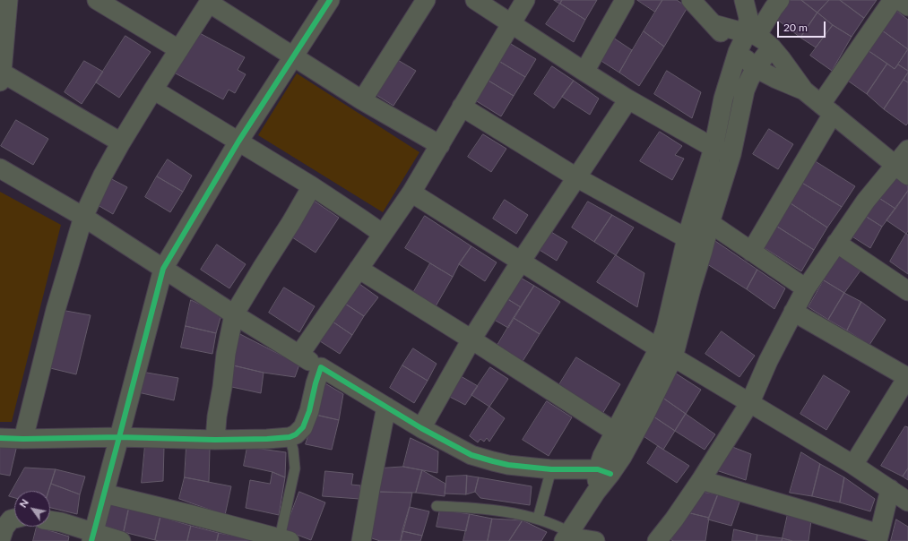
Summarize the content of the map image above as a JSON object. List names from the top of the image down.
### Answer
{
  "scale_bar": "20 m",
  "north": "top left"
}
